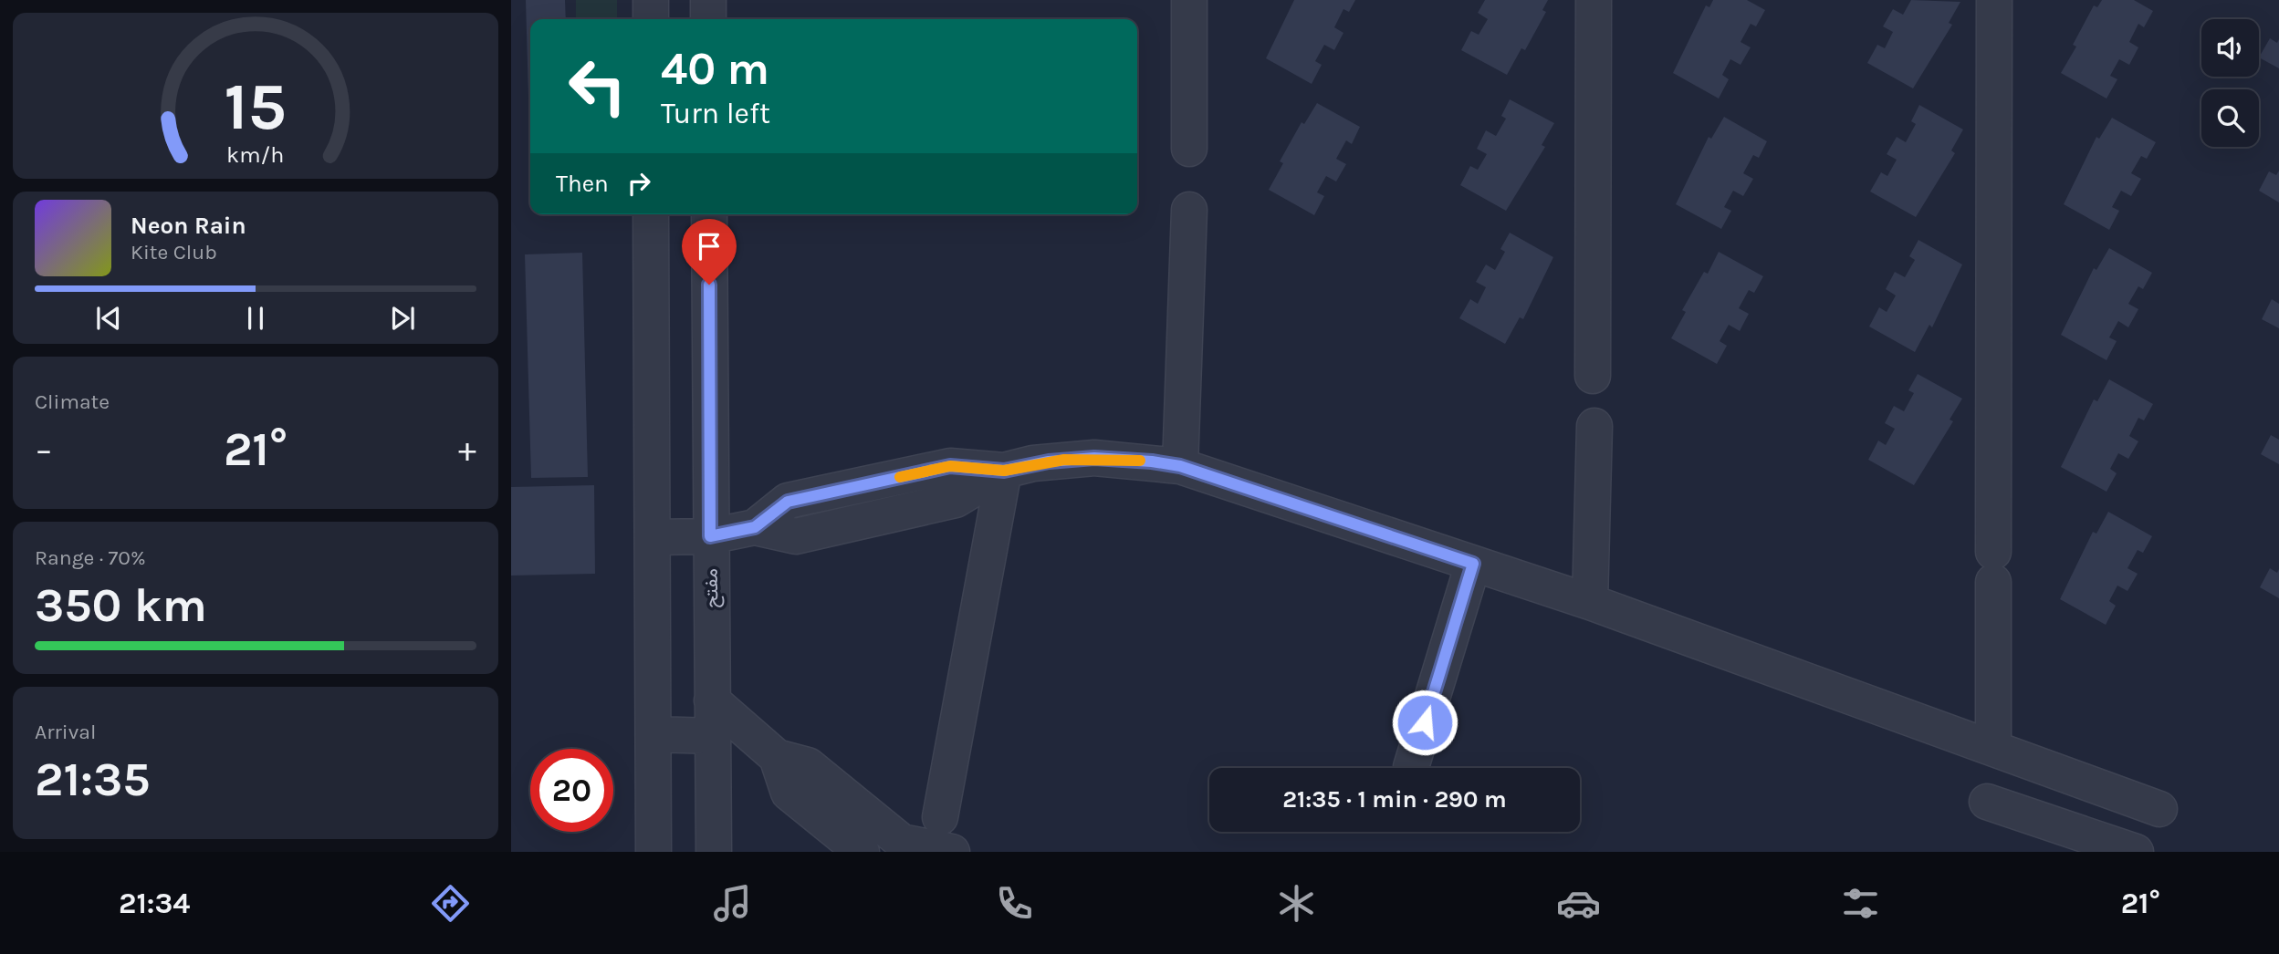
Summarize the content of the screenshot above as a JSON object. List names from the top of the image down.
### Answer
{
  "streets": {
    "street": ["مفتح"]
  },
  "page": {
    "turn": ["40 m", "Turn left"],
    "then": "Then",
    "song": ["Neon Rain", "Kite Club"],
    "tile": [
      "Climate",
      ["Range · 70%", "350 km"],
      ["Arrival", "21:35"]
    ],
    "heat": ["−", "21°", "+"],
    "limit": "20",
    "trip": "21:35 · 1 min · 290 m",
    "tabs": ["21:34", "21°"],
    "gauge": ["15", "km/h"]
  }
}
